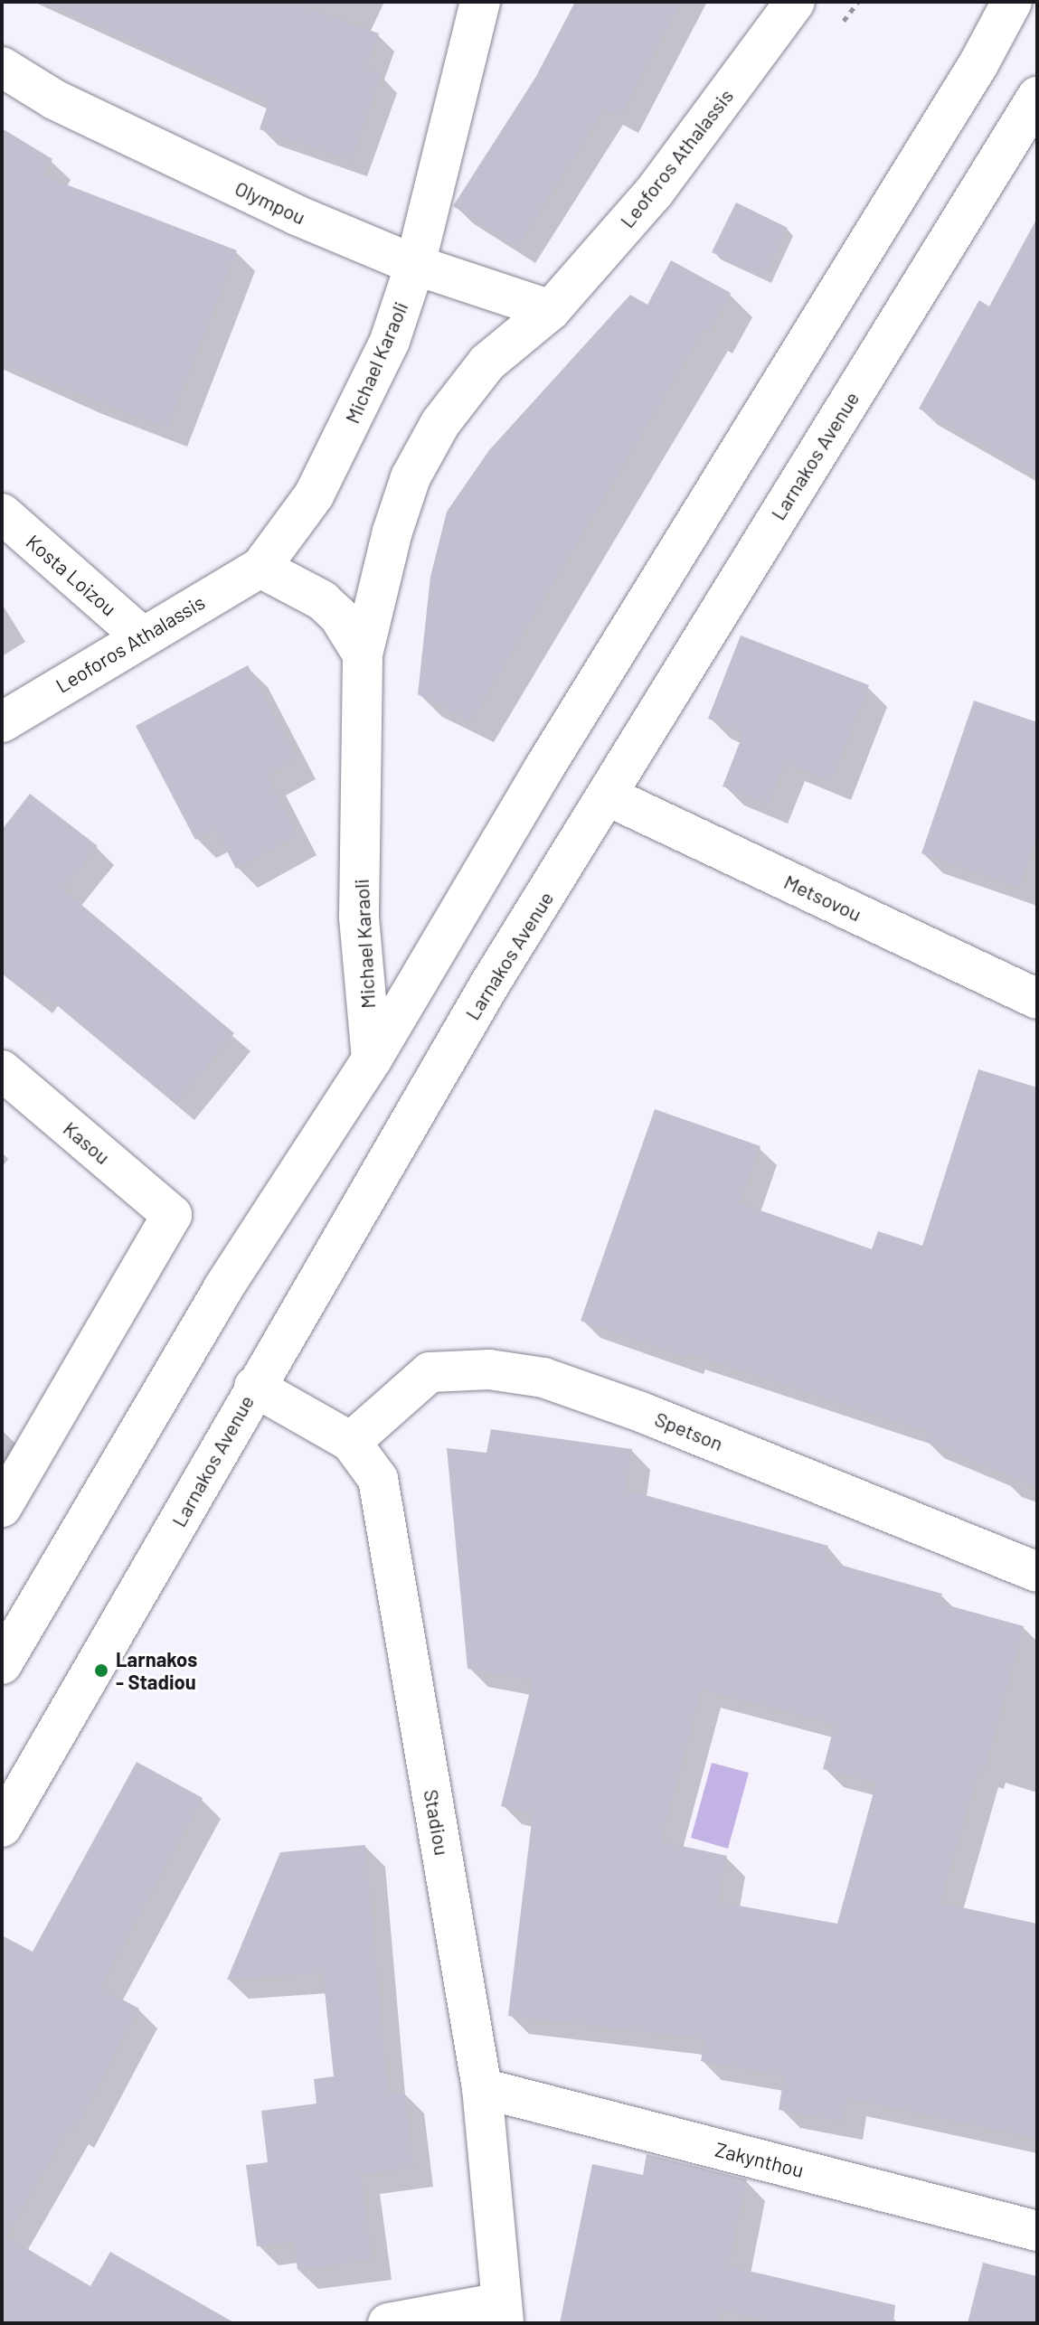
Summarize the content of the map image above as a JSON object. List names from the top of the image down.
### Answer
{
  "streets": {
    "street": [
      "Leoforos Athalassis",
      "Olympou",
      "Michael Karaoli",
      "Larnakos Avenue",
      "Kosta Loizou",
      "Metsovou",
      "Kasou",
      "Spetson",
      "Stadiou",
      "Zakynthou"
    ]
  },
  "crossings": [
    ["Leoforos Athalassis", "Olympou"],
    ["Leoforos Athalassis", "Michael Karaoli"],
    ["Leoforos Athalassis", "Kosta Loizou"],
    ["Olympou", "Michael Karaoli"],
    ["Larnakos Avenue", "Metsovou"],
    ["Larnakos Avenue", "Stadiou"],
    ["Spetson", "Stadiou"],
    ["Stadiou", "Zakynthou"]
  ],
  "places": ["Larnakos - Stadiou"]
}
